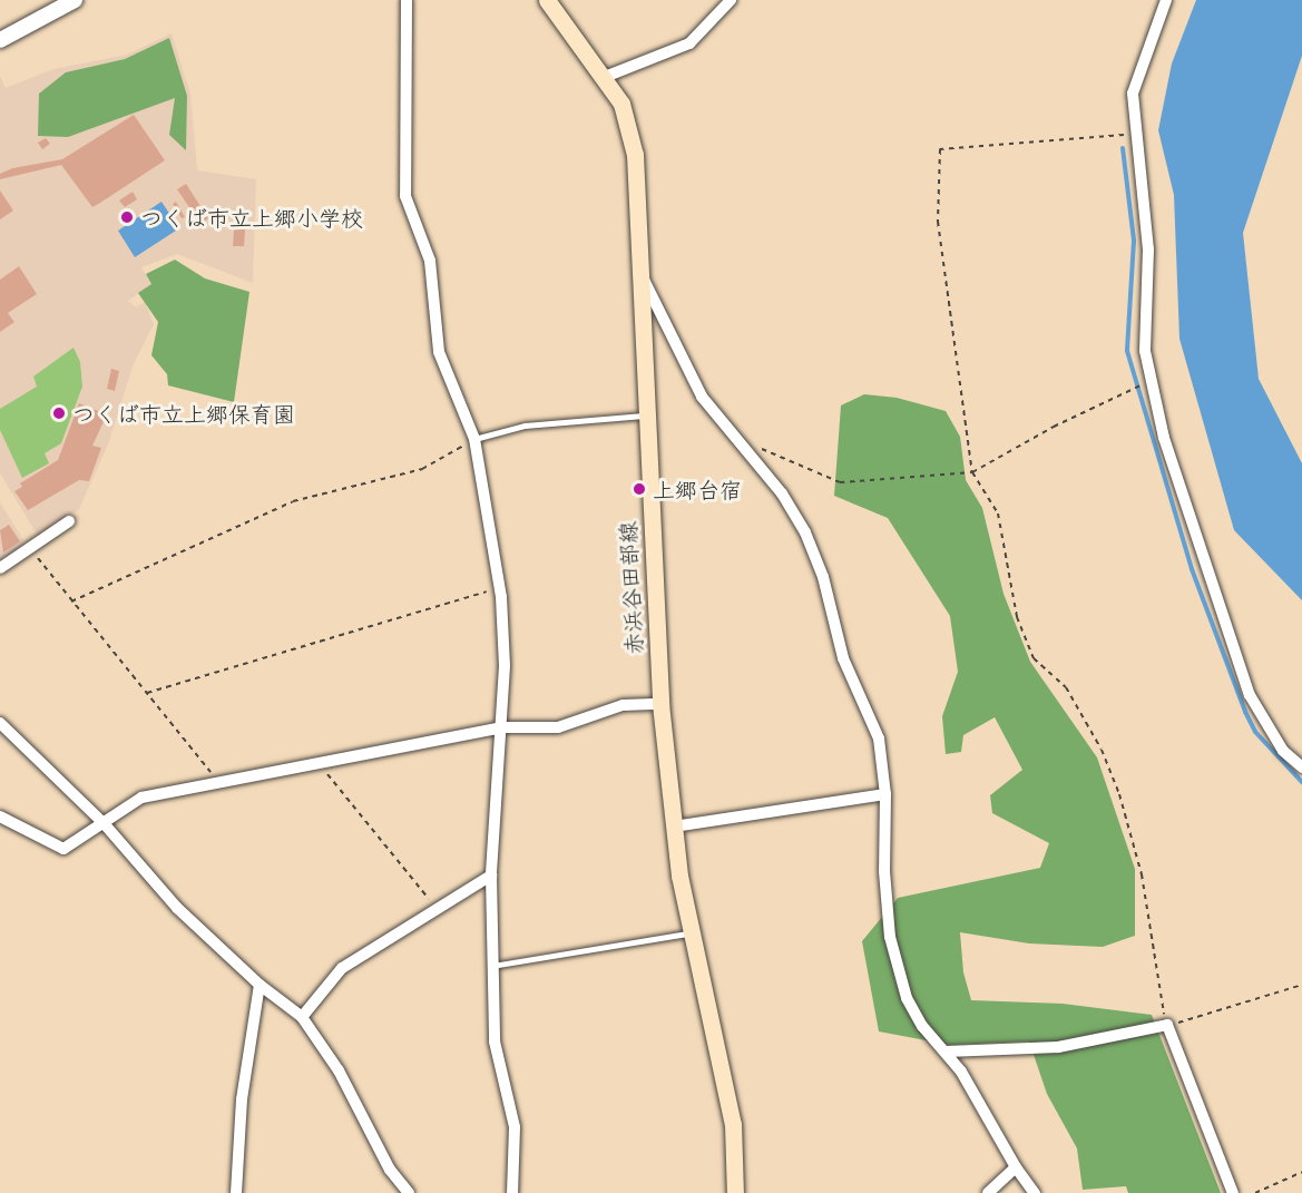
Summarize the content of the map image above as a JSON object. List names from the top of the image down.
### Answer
{
  "streets": {
    "main road": ["赤浜谷田部線"]
  },
  "places": ["つくば市立上郷小学校", "つくば市立上郷保育園", "上郷台宿"]
}
